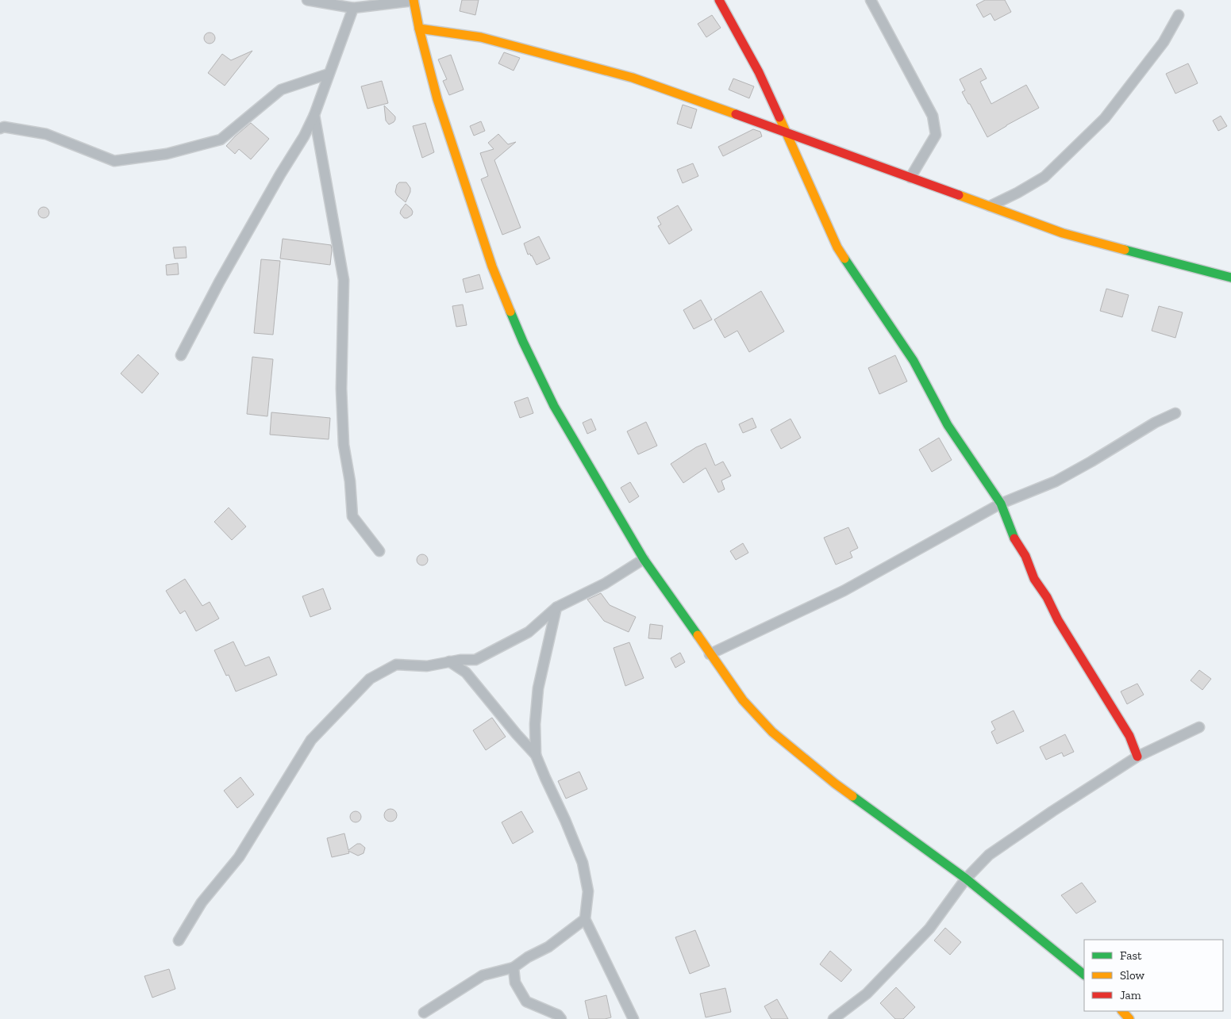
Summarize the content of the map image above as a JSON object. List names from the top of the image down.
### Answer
{
  "legend": ["Fast", "Slow", "Jam"]
}
